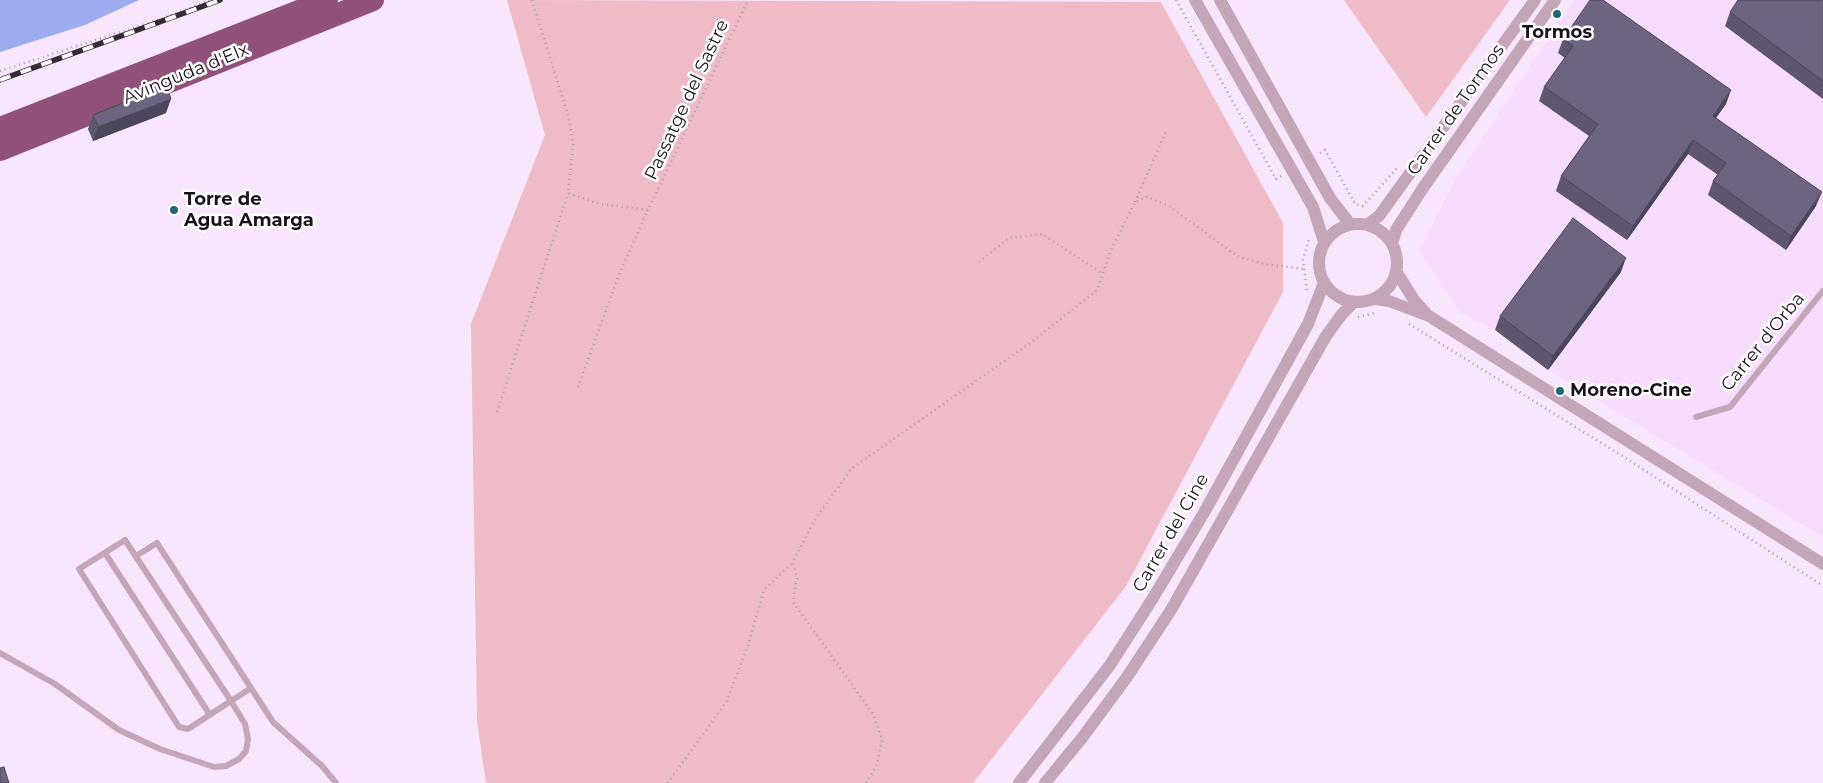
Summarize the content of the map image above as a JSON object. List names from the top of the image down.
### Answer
{
  "streets": {
    "highway": ["Avinguda d'Elx"],
    "street": ["Carrer de Tormos", "Carrer del Cine"],
    "lane": ["Carrer d'Orba"],
    "path": ["Passatge del Sastre"]
  },
  "crossings": [
    ["Carrer de Tormos", "Carrer del Cine"]
  ],
  "places": ["Tormos", "Torre de Agua Amarga", "Moreno-Cine"]
}
